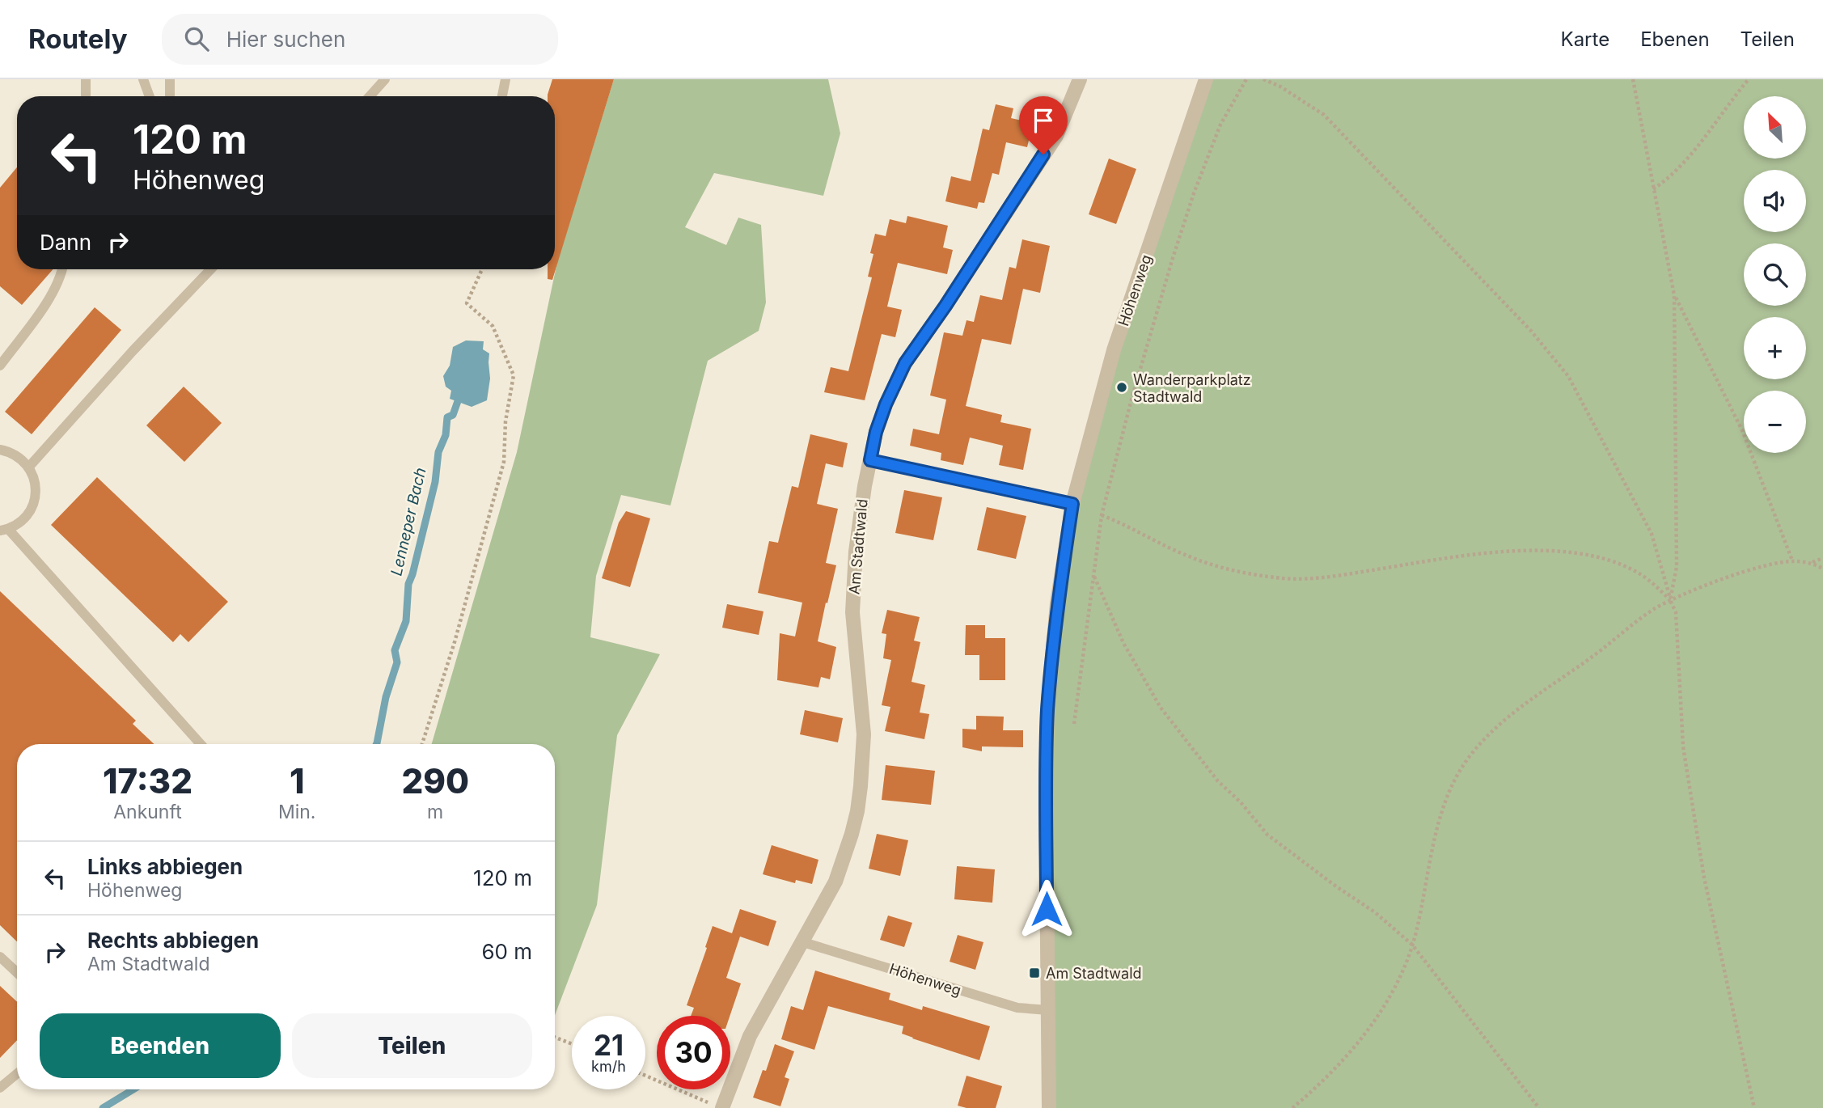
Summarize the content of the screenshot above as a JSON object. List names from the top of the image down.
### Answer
{
  "streets": {
    "street": ["Höhenweg", "Am Stadtwald"]
  },
  "crossings": [
    ["Höhenweg", "Am Stadtwald"]
  ],
  "water": ["Lenneper Bach"],
  "places": {
    "other": ["Wanderparkplatz Stadtwald"],
    "transit": ["Am Stadtwald"]
  },
  "north": "top left",
  "page": {
    "header": "Routely",
    "search": "Hier suchen",
    "nav": ["Karte", "Ebenen", "Teilen"],
    "map_buttons": ["+", "−"],
    "turn": ["120 m", "Höhenweg"],
    "then": "Dann",
    "eta": [
      "17:32",
      "Ankunft",
      "1",
      "Min.",
      "290",
      "m"
    ],
    "list": [
      {
        "name": "Links abbiegen",
        "note": "Höhenweg",
        "value": "120 m"
      },
      {
        "name": "Rechts abbiegen",
        "note": "Am Stadtwald",
        "value": "60 m"
      }
    ],
    "buttons": ["Beenden", "Teilen"],
    "speed": "21 km/h",
    "limit": "30"
  }
}
